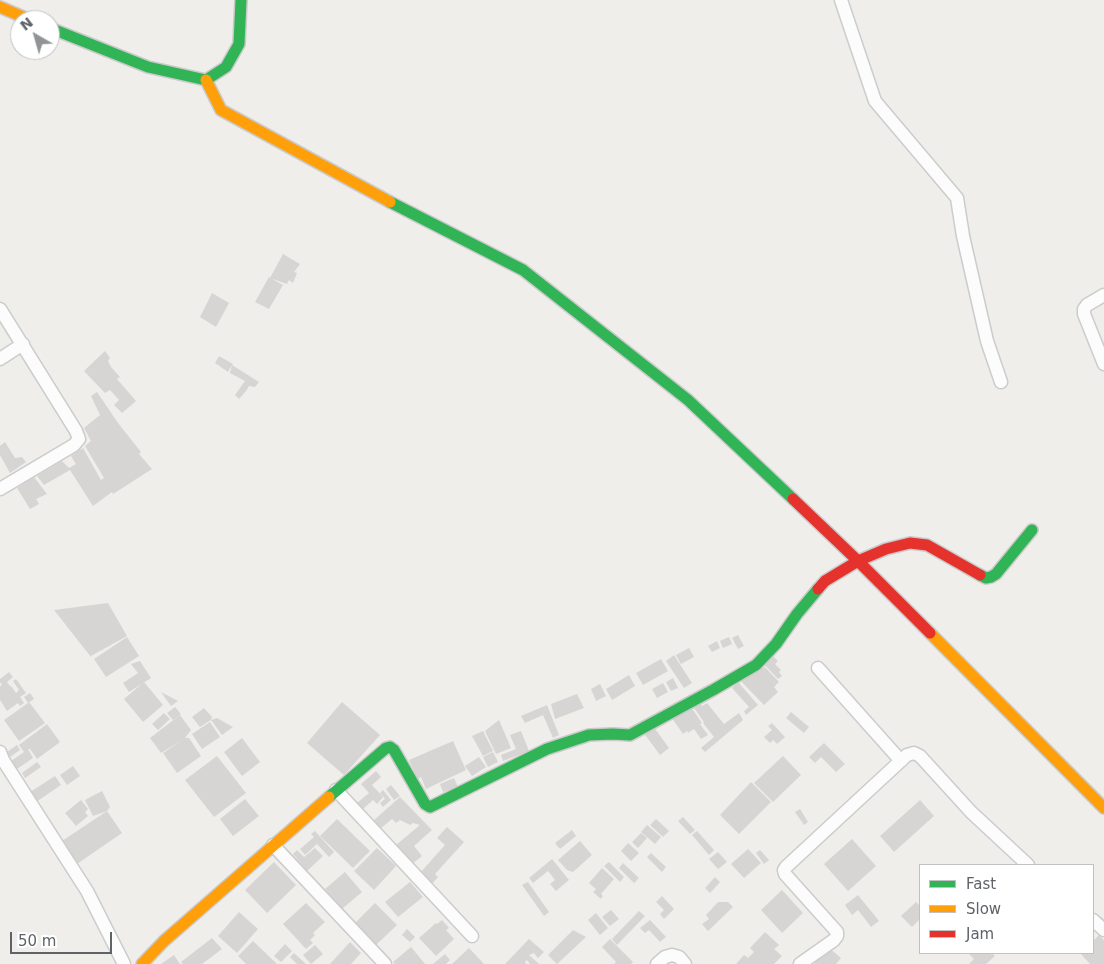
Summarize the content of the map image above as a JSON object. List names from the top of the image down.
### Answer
{
  "legend": ["Fast", "Slow", "Jam"],
  "scale_bar": "50 m",
  "north": "top left"
}
